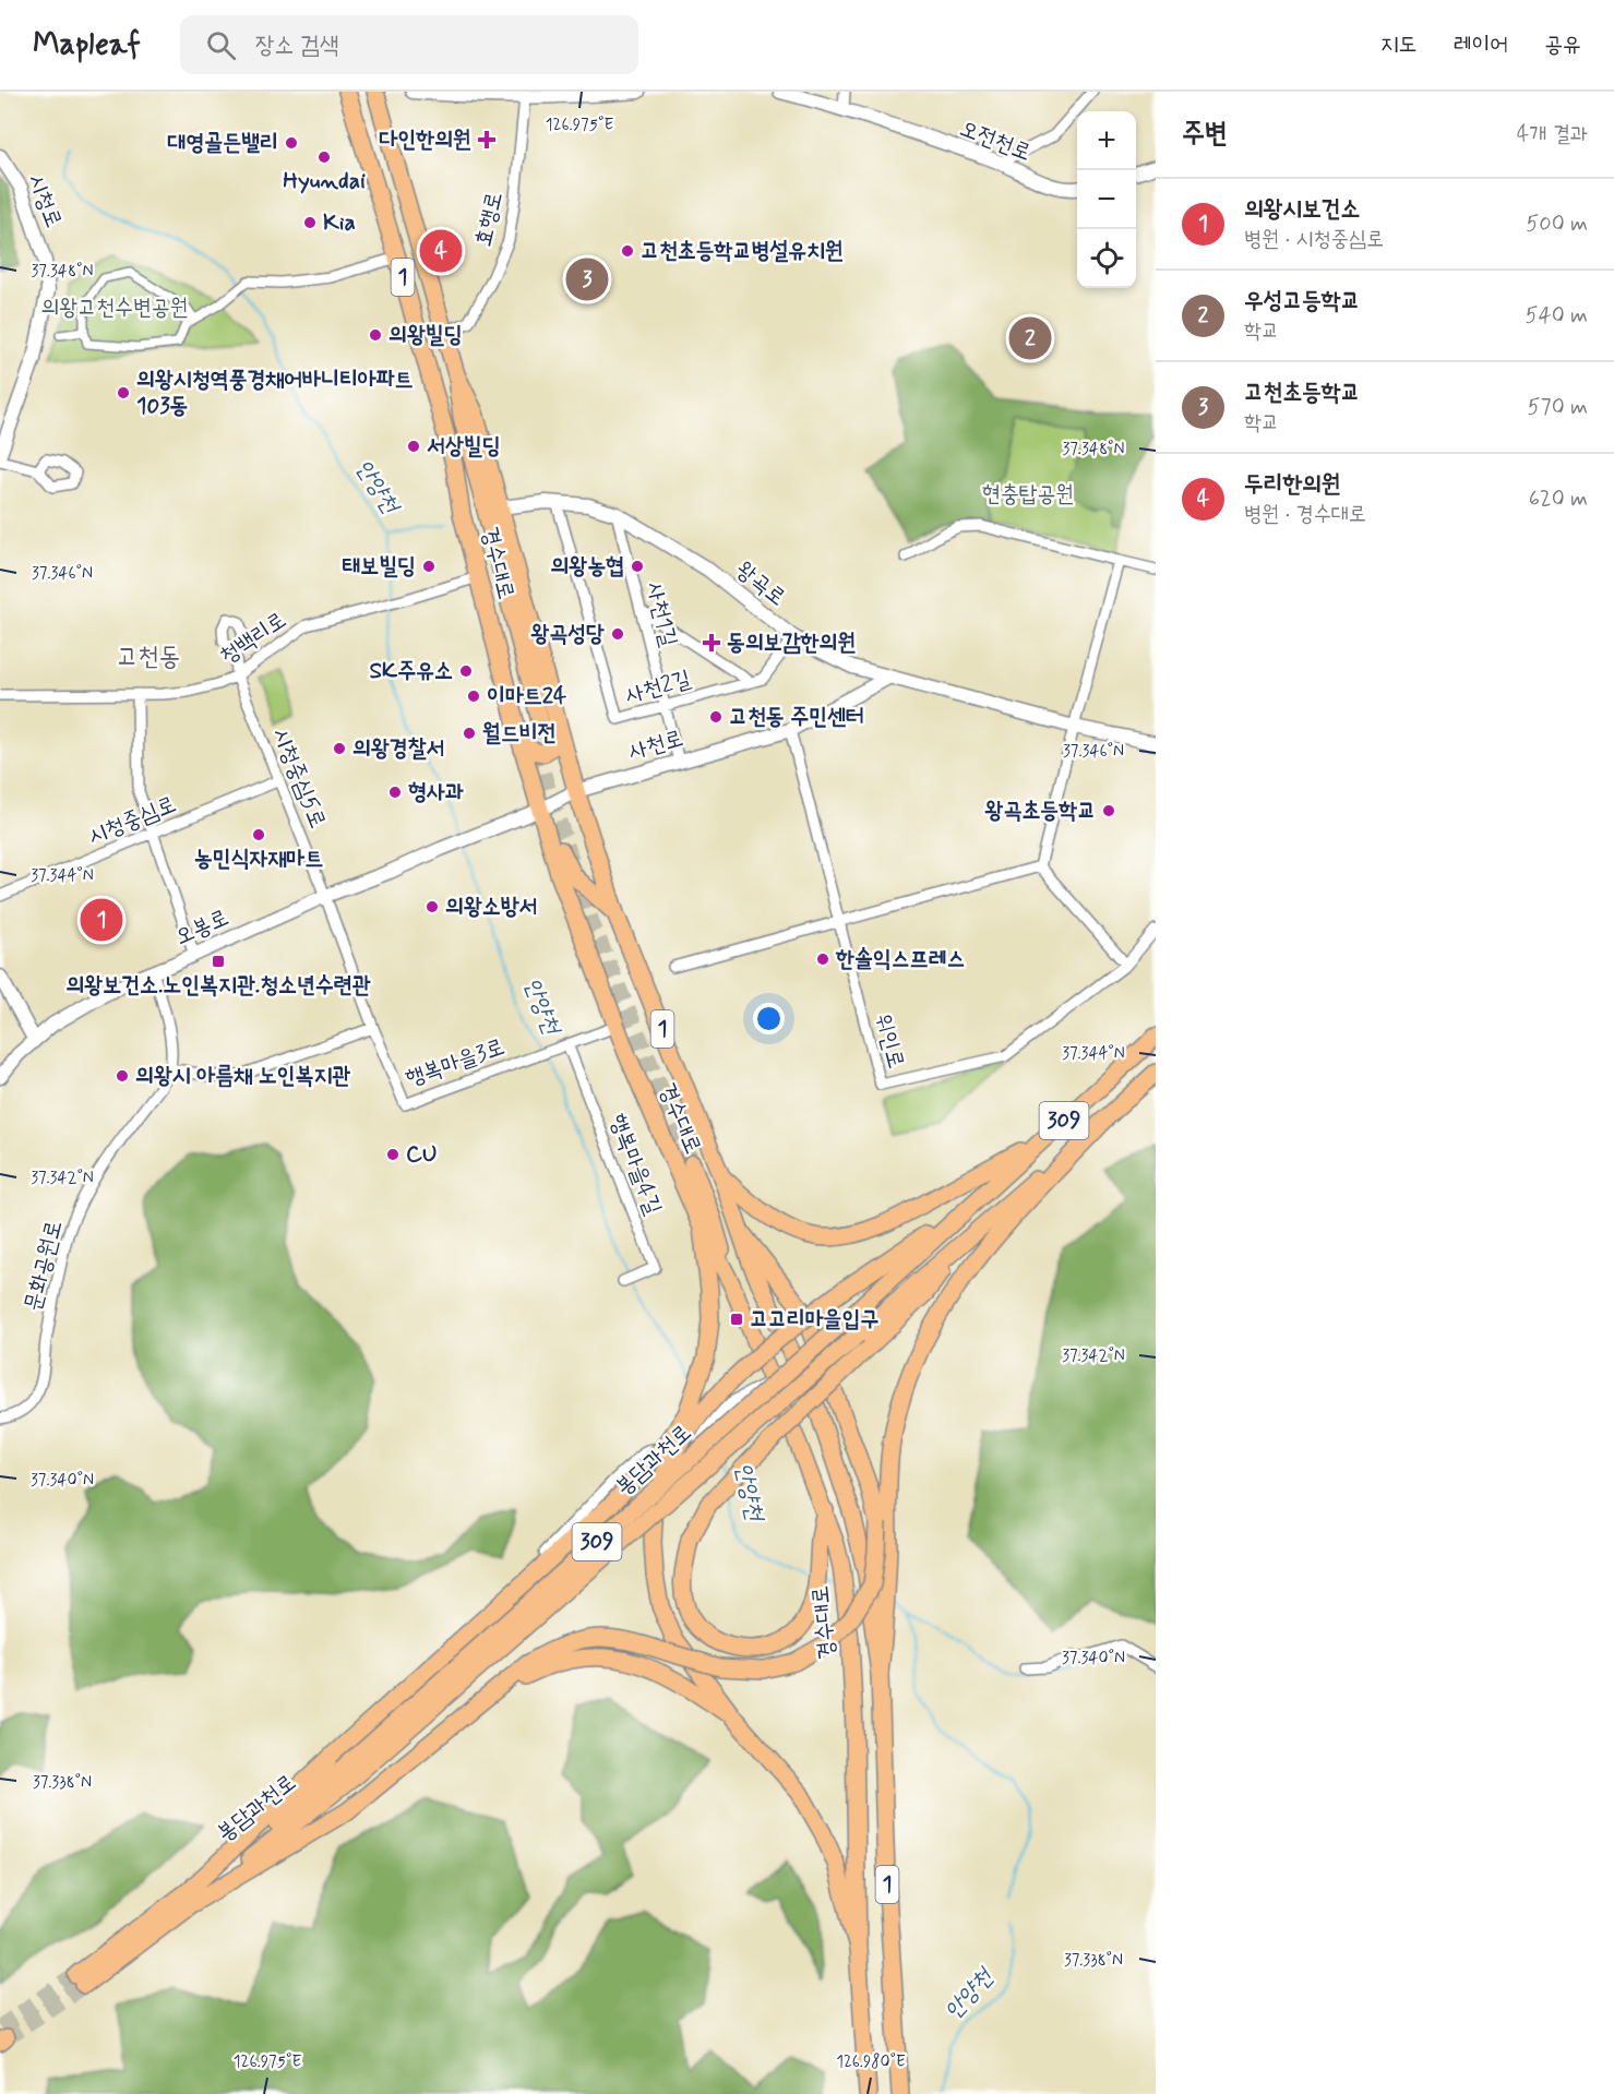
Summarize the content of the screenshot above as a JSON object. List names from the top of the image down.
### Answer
{
  "streets": {
    "main road": [
      "1",
      "경수대로",
      "309",
      "봉담과천로"
    ],
    "street": [
      "오전천로",
      "시청로",
      "효행로",
      "왕곡로",
      "사천1길",
      "청백리로",
      "사천2길",
      "사천로",
      "시청중심5로",
      "시청중심로",
      "오봉로",
      "위인로",
      "행복마을3로",
      "행복마을4길",
      "문화공원로"
    ]
  },
  "crossings": [
    ["효행로", "경수대로"],
    ["1", "경수대로"],
    ["경수대로", "왕곡로"],
    ["경수대로", "청백리로"],
    ["경수대로", "사천로"],
    ["경수대로", "오봉로"],
    ["경수대로", "행복마을3로"],
    ["왕곡로", "사천1길"],
    ["왕곡로", "사천2길"],
    ["왕곡로", "사천로"],
    ["사천1길", "사천2길"],
    ["사천1길", "사천로"],
    ["청백리로", "시청중심5로"],
    ["사천로", "위인로"],
    ["시청중심5로", "시청중심로"],
    ["시청중심5로", "오봉로"],
    ["시청중심5로", "행복마을3로"],
    ["오봉로", "행복마을3로"],
    ["행복마을3로", "행복마을4길"]
  ],
  "districts": ["고천동"],
  "water": ["안양천"],
  "parks": ["의왕고천수변공원", "현충탑공원"],
  "places": {
    "health": ["다인한의원", "동의보감한의원"],
    "other": [
      "대영골든밸리",
      "Hyundai",
      "Kia",
      "고천초등학교병설유치원",
      "의왕빌딩",
      "의왕시청역풍경채어바니티아파트 103동",
      "서상빌딩",
      "태보빌딩",
      "의왕농협",
      "왕곡성당",
      "SK주유소",
      "이마트24",
      "고천동 주민센터",
      "월드비전",
      "의왕경찰서",
      "형사과",
      "왕곡초등학교",
      "농민식자재마트",
      "의왕소방서",
      "한솔익스프레스",
      "의왕시 아름채 노인복지관",
      "CU"
    ],
    "transit": ["의왕보건소.노인복지관.청소년수련관", "고고리마을입구"]
  },
  "page": {
    "header": "Mapleaf",
    "search": "장소 검색",
    "nav": ["지도", "레이어", "공유"],
    "heading": ["주변", "4개 결과"],
    "map_buttons": ["+", "−"],
    "list": [
      {
        "mark": "1",
        "name": "의왕시보건소",
        "note": "병원 · 시청중심로",
        "value": "500 m"
      },
      {
        "mark": "2",
        "name": "우성고등학교",
        "note": "학교",
        "value": "540 m"
      },
      {
        "mark": "3",
        "name": "고천초등학교",
        "note": "학교",
        "value": "570 m"
      },
      {
        "mark": "4",
        "name": "두리한의원",
        "note": "병원 · 경수대로",
        "value": "620 m"
      }
    ],
    "pins": [
      "4",
      "3",
      "2",
      "1"
    ]
  },
  "coordinates": [
    "126.975°E",
    "37.348°N",
    "37.346°N",
    "37.344°N",
    "37.342°N",
    "37.340°N",
    "37.338°N",
    "126.980°E"
  ]
}
